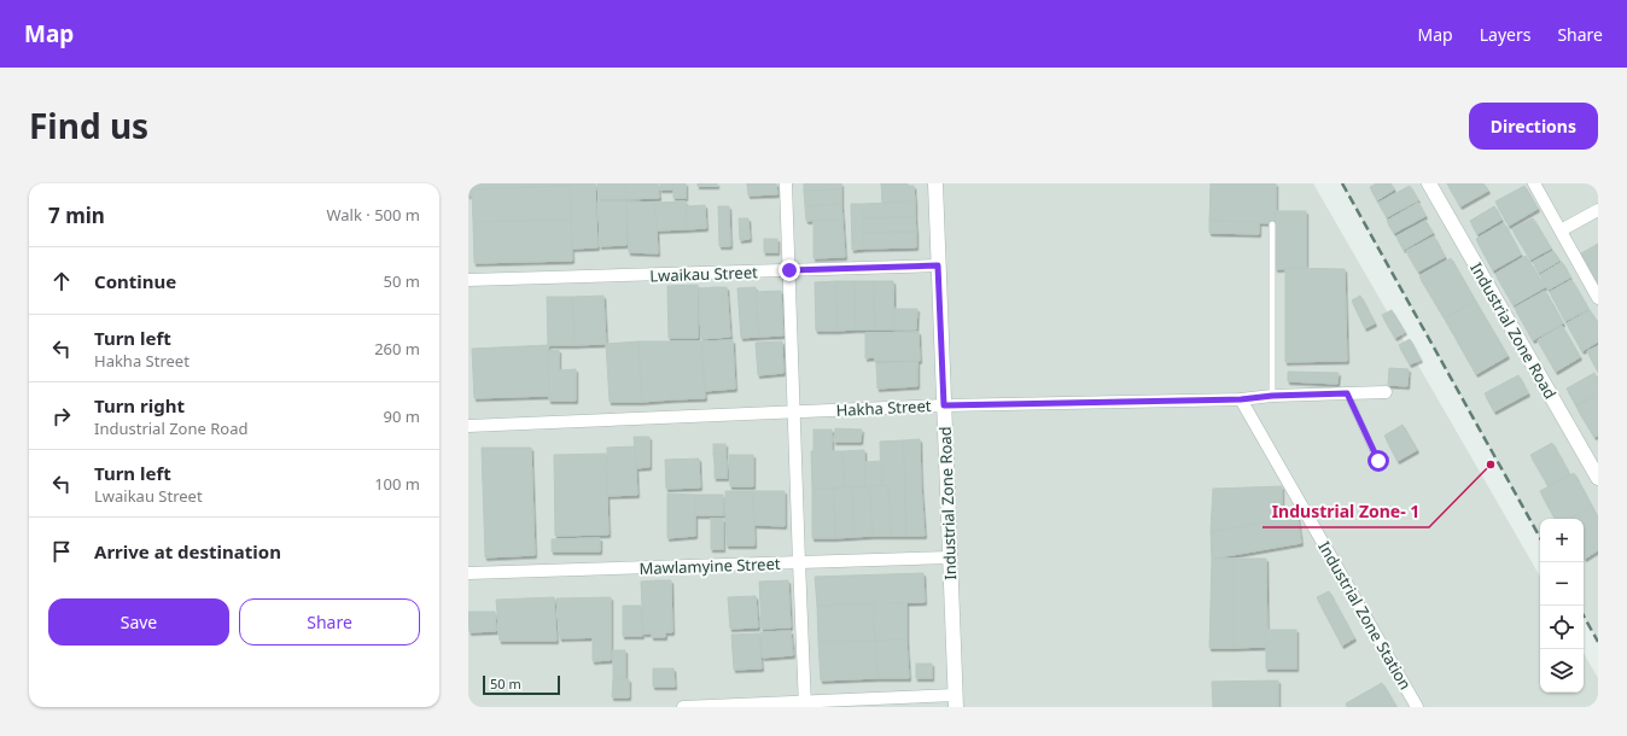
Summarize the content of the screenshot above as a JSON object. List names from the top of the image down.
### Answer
{
  "streets": {
    "street": [
      "Lwaikau Street",
      "Industrial Zone Road",
      "Hakha Street",
      "Mawlamyine Street",
      "Industrial Zone Station"
    ]
  },
  "crossings": [
    ["Lwaikau Street", "Industrial Zone Road"],
    ["Industrial Zone Road", "Hakha Street"],
    ["Industrial Zone Road", "Mawlamyine Street"],
    ["Hakha Street", "Industrial Zone Station"]
  ],
  "places": ["Industrial Zone- 1"],
  "scale_bar": "50 m",
  "page": {
    "header": "Map",
    "nav": ["Map", "Layers", "Share"],
    "title": "Find us",
    "buttons": [
      "Directions",
      ["Save", "Share"]
    ],
    "heading": ["7 min", "Walk · 500 m"],
    "list": [
      ["Continue", "50 m"],
      ["Turn left", "Hakha Street", "260 m"],
      ["Turn right", "Industrial Zone Road", "90 m"],
      ["Turn left", "Lwaikau Street", "100 m"],
      "Arrive at destination"
    ],
    "map_buttons": ["+", "−"],
    "scale": "50 m"
  }
}
